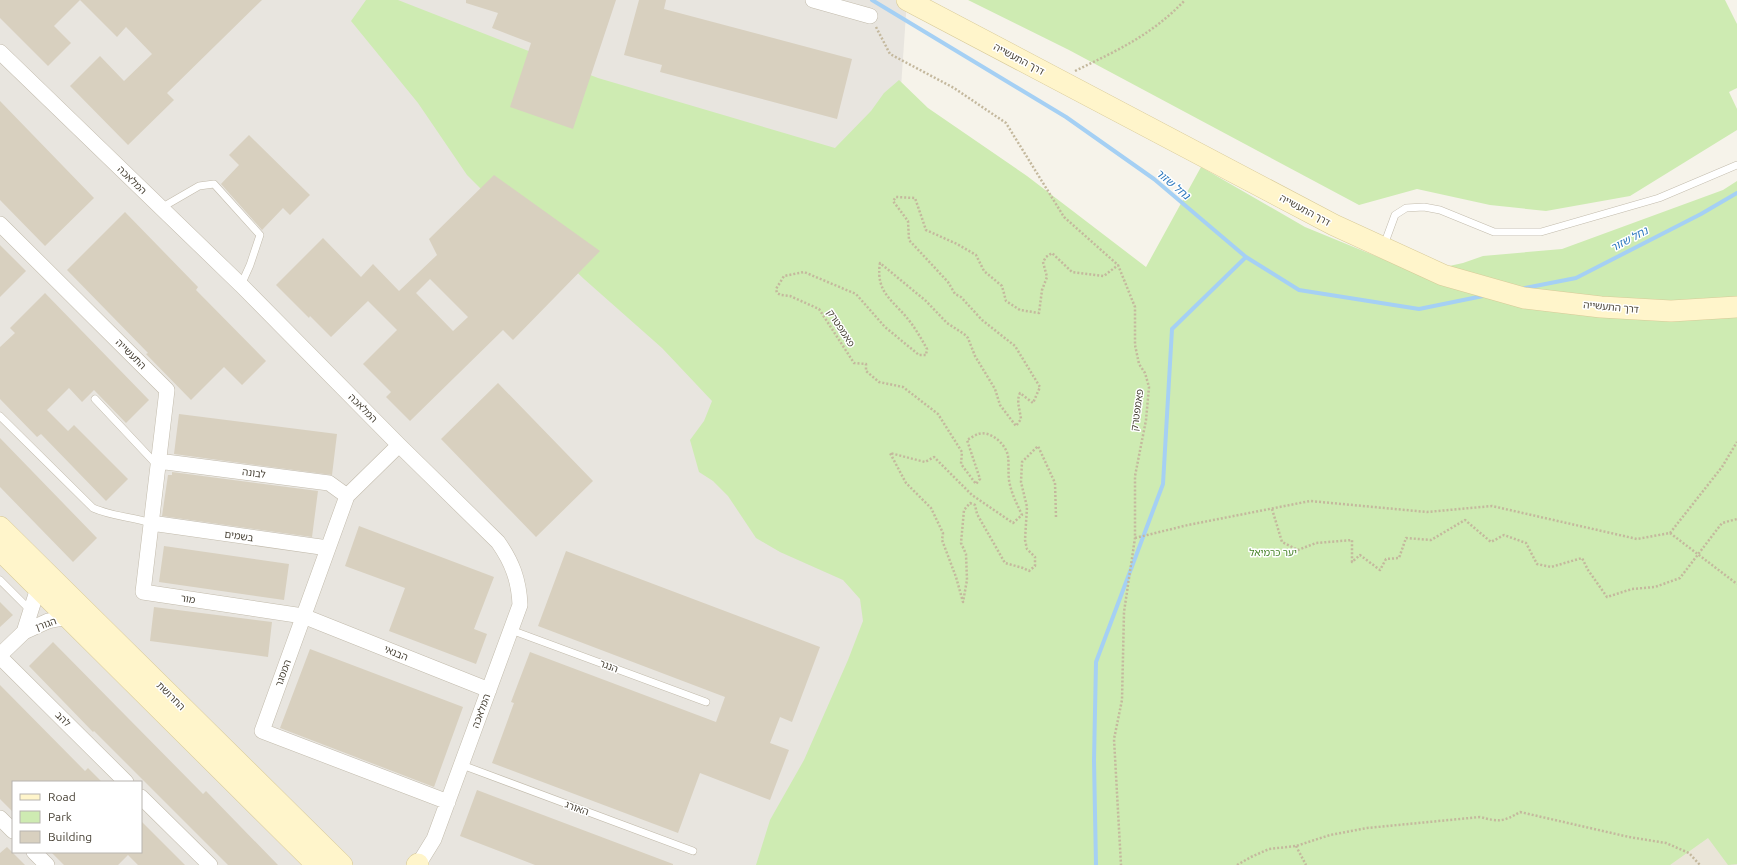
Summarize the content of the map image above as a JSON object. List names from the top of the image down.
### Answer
{
  "streets": {
    "street": [
      "דרך התעשייה",
      "המלאכה",
      "התעשייה",
      "לבונה",
      "בשמים",
      "מור",
      "הגורן",
      "הבנאי",
      "המסגר",
      "החרושת",
      "להב"
    ],
    "lane": ["הנגר", "האורג"],
    "path": ["פאמפטרק"]
  },
  "crossings": [
    ["המלאכה", "הבנאי"],
    ["המלאכה", "הנגר"],
    ["המלאכה", "המסגר"],
    ["המלאכה", "האורג"],
    ["התעשייה", "לבונה"],
    ["התעשייה", "בשמים"],
    ["התעשייה", "מור"],
    ["לבונה", "המסגר"],
    ["בשמים", "מור"],
    ["בשמים", "המסגר"],
    ["מור", "הבנאי"],
    ["מור", "המסגר"],
    ["הגורן", "החרושת"],
    ["הגורן", "להב"],
    ["הבנאי", "המסגר"]
  ],
  "water": ["נחל שזור"],
  "parks": ["יער כרמיאל"],
  "legend": ["Road", "Park", "Building"]
}
